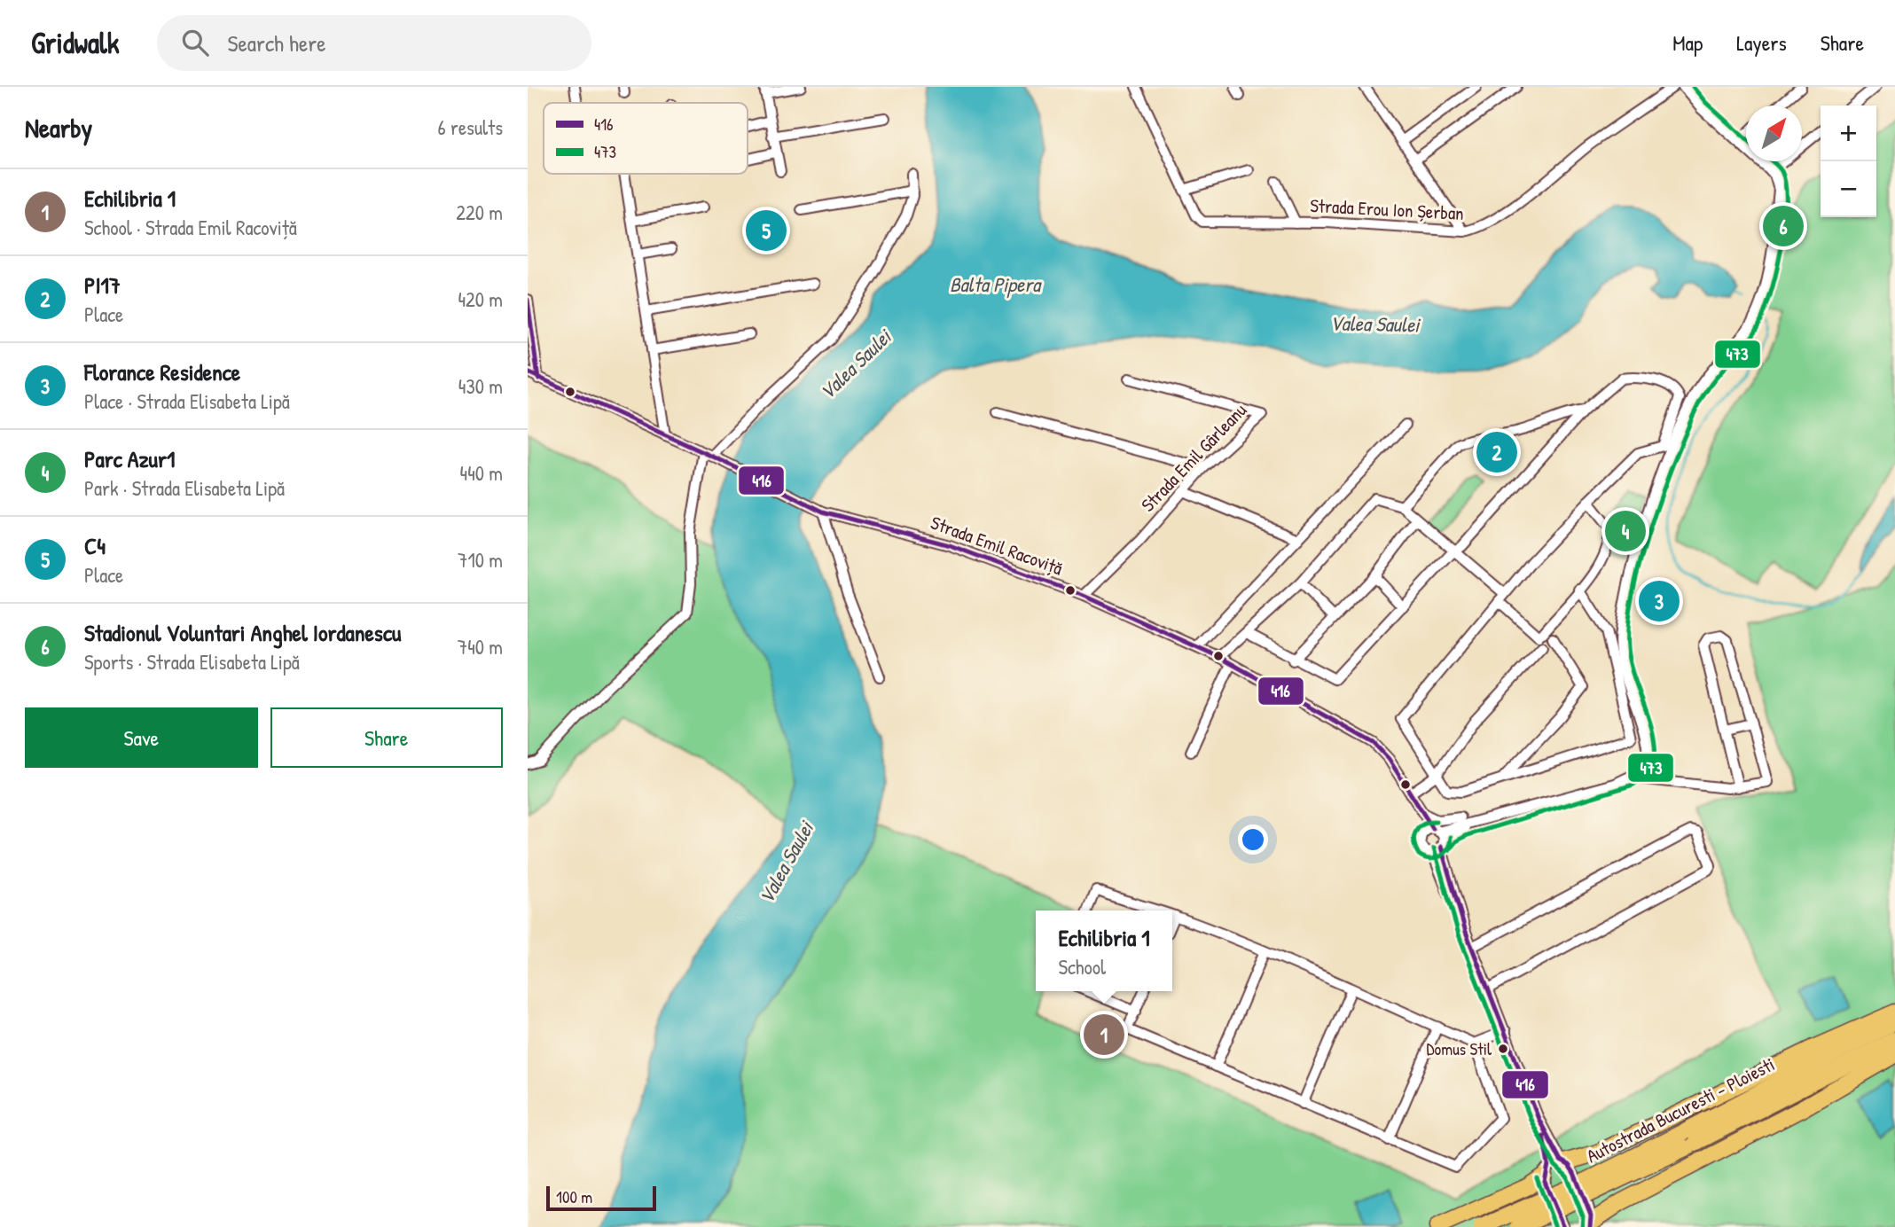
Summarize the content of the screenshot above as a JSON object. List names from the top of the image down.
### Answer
{
  "streets": {
    "highway": ["Autostrada Bucuresti - Ploiesti"],
    "street": ["Strada Erou Ion Șerban", "Strada Emil Gârleanu", "Strada Emil Racoviță"]
  },
  "crossings": [
    ["Strada Emil Gârleanu", "Strada Emil Racoviță"]
  ],
  "water": ["Balta Pipera", "Valea Saulei"],
  "places": ["Domus Stil"],
  "lines": ["transit line 473", "transit line 416"],
  "legend": ["416", "473"],
  "scale_bar": "100 m",
  "north": "top right",
  "page": {
    "header": "Gridwalk",
    "search": "Search here",
    "nav": ["Map", "Layers", "Share"],
    "heading": ["Nearby", "6 results"],
    "map_buttons": ["+", "−"],
    "list": [
      {
        "mark": "1",
        "name": "Echilibria 1",
        "note": "School · Strada Emil Racoviță",
        "value": "220 m"
      },
      {
        "mark": "2",
        "name": "PI17",
        "note": "Place",
        "value": "420 m"
      },
      {
        "mark": "3",
        "name": "Florance Residence",
        "note": "Place · Strada Elisabeta Lipă",
        "value": "430 m"
      },
      {
        "mark": "4",
        "name": "Parc Azur1",
        "note": "Park · Strada Elisabeta Lipă",
        "value": "440 m"
      },
      {
        "mark": "5",
        "name": "C4",
        "note": "Place",
        "value": "710 m"
      },
      {
        "mark": "6",
        "name": "Stadionul Voluntari Anghel Iordanescu",
        "note": "Sports · Strada Elisabeta Lipă",
        "value": "740 m"
      }
    ],
    "pins": [
      "6",
      "5",
      "2",
      "4",
      "3",
      "1"
    ],
    "buttons": ["Save", "Share"],
    "popup": ["Echilibria 1", "School"],
    "scale": "100 m"
  }
}
